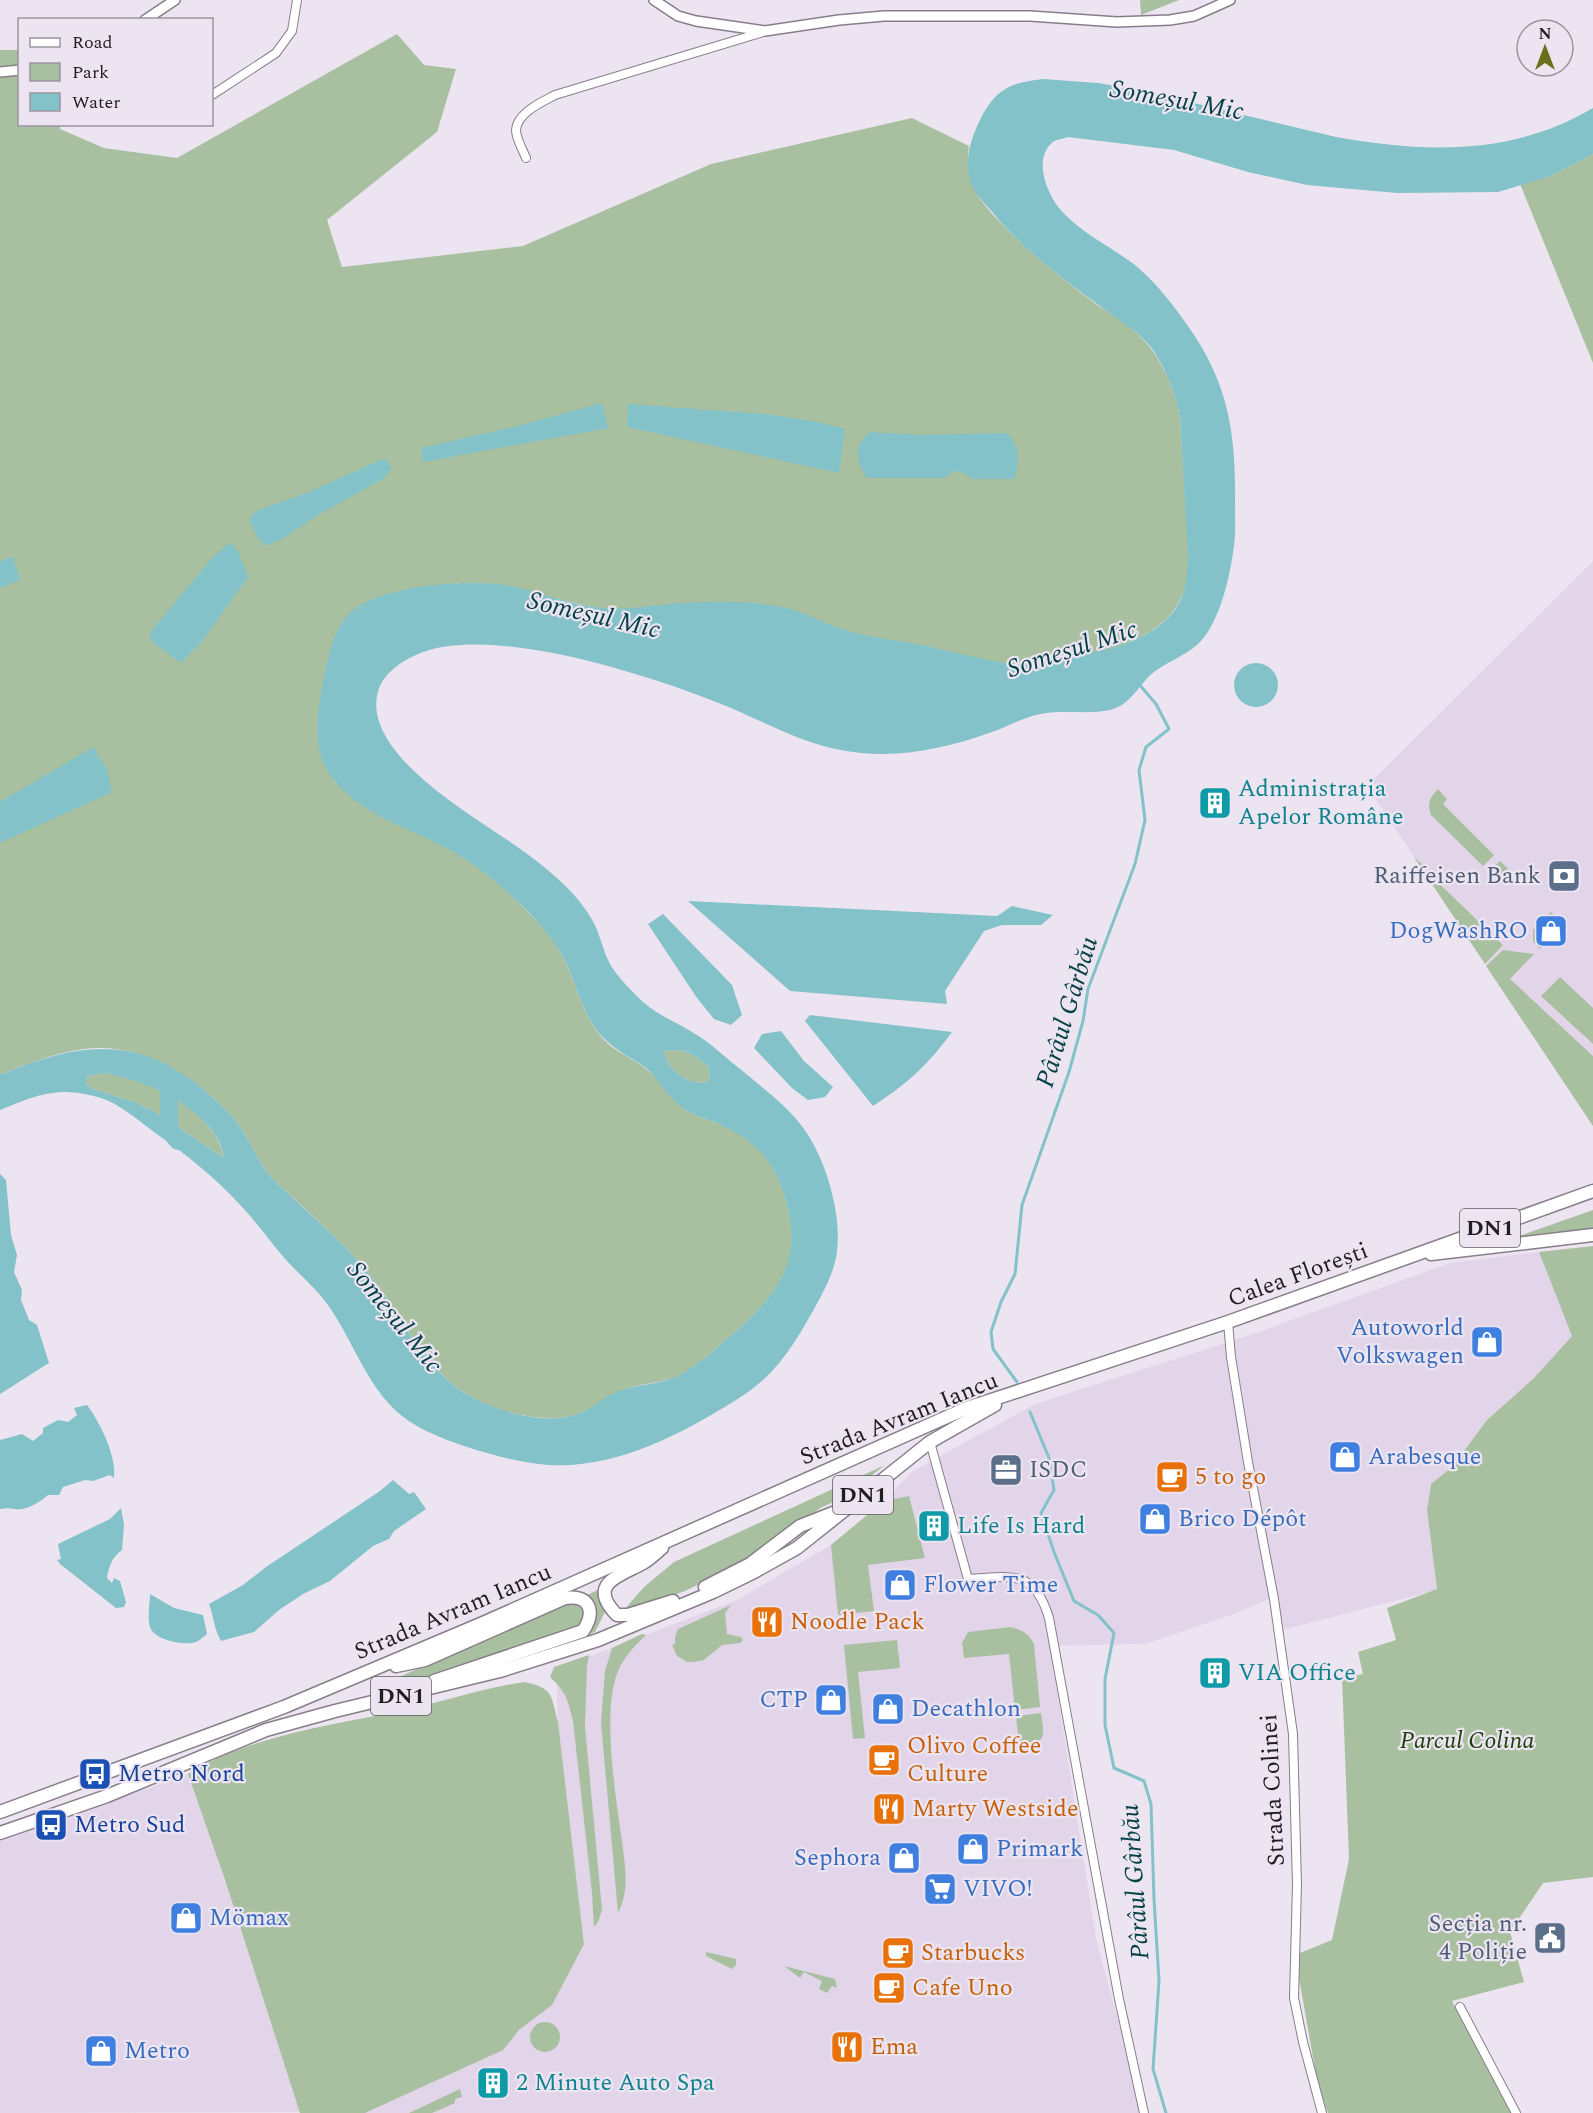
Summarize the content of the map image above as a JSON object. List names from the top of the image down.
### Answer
{
  "streets": {
    "main road": ["DN1", "Calea Florești", "Strada Avram Iancu"],
    "street": ["Strada Colinei"]
  },
  "crossings": [
    ["Calea Florești", "Strada Avram Iancu"],
    ["Calea Florești", "Strada Colinei"]
  ],
  "water": ["Someșul Mic", "Pârâul Gârbău"],
  "parks": ["Parcul Colina"],
  "places": {
    "building": [
      "Administrația Apelor Române",
      "Life Is Hard",
      "VIA Office",
      "2 Minute Auto Spa"
    ],
    "bank": ["Raiffeisen Bank"],
    "shop": [
      "DogWashRO",
      "Autoworld Volkswagen",
      "Arabesque",
      "Brico Dépôt",
      "Flower Time",
      "CTP",
      "Decathlon",
      "Primark",
      "Sephora",
      "Mömax",
      "Metro"
    ],
    "office": ["ISDC"],
    "cafe": [
      "5 to go",
      "Olivo Coffee Culture",
      "Starbucks",
      "Cafe Uno"
    ],
    "restaurant": ["Noodle Pack", "Marty Westside", "Ema"],
    "bus stop": ["Metro Nord", "Metro Sud"],
    "supermarket": ["VIVO!"],
    "public building": ["Secția nr. 4 Poliție"]
  },
  "legend": ["Road", "Park", "Water"],
  "north": "top"
}
